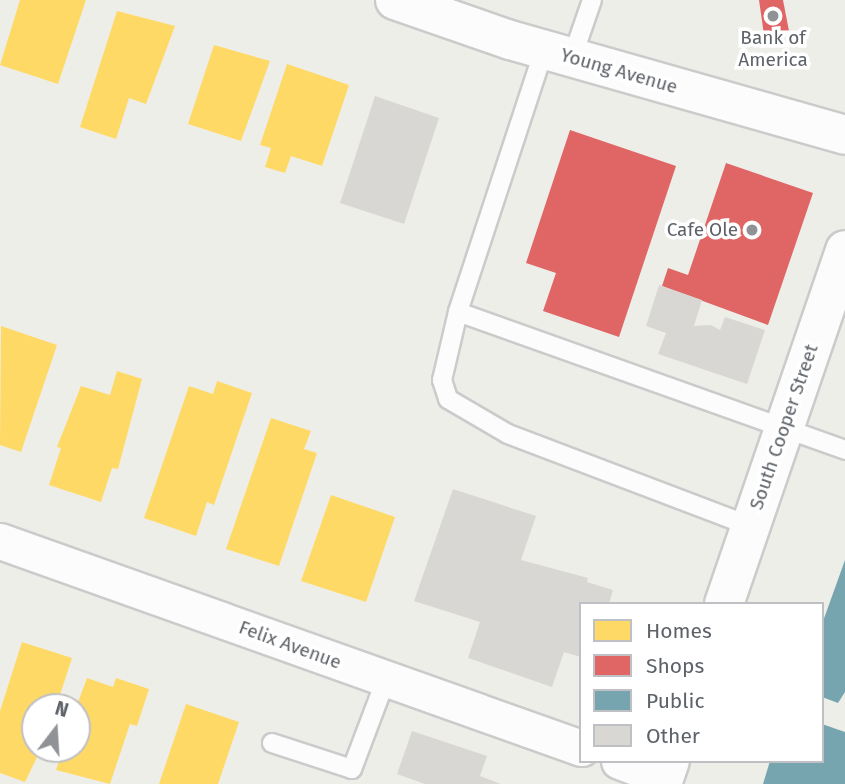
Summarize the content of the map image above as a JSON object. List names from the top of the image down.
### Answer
{
  "streets": {
    "street": ["Young Avenue", "South Cooper Street", "Felix Avenue"]
  },
  "places": ["Bank of America", "Cafe Ole"],
  "legend": [
    "Homes",
    "Shops",
    "Public",
    "Other"
  ],
  "north": "top"
}
